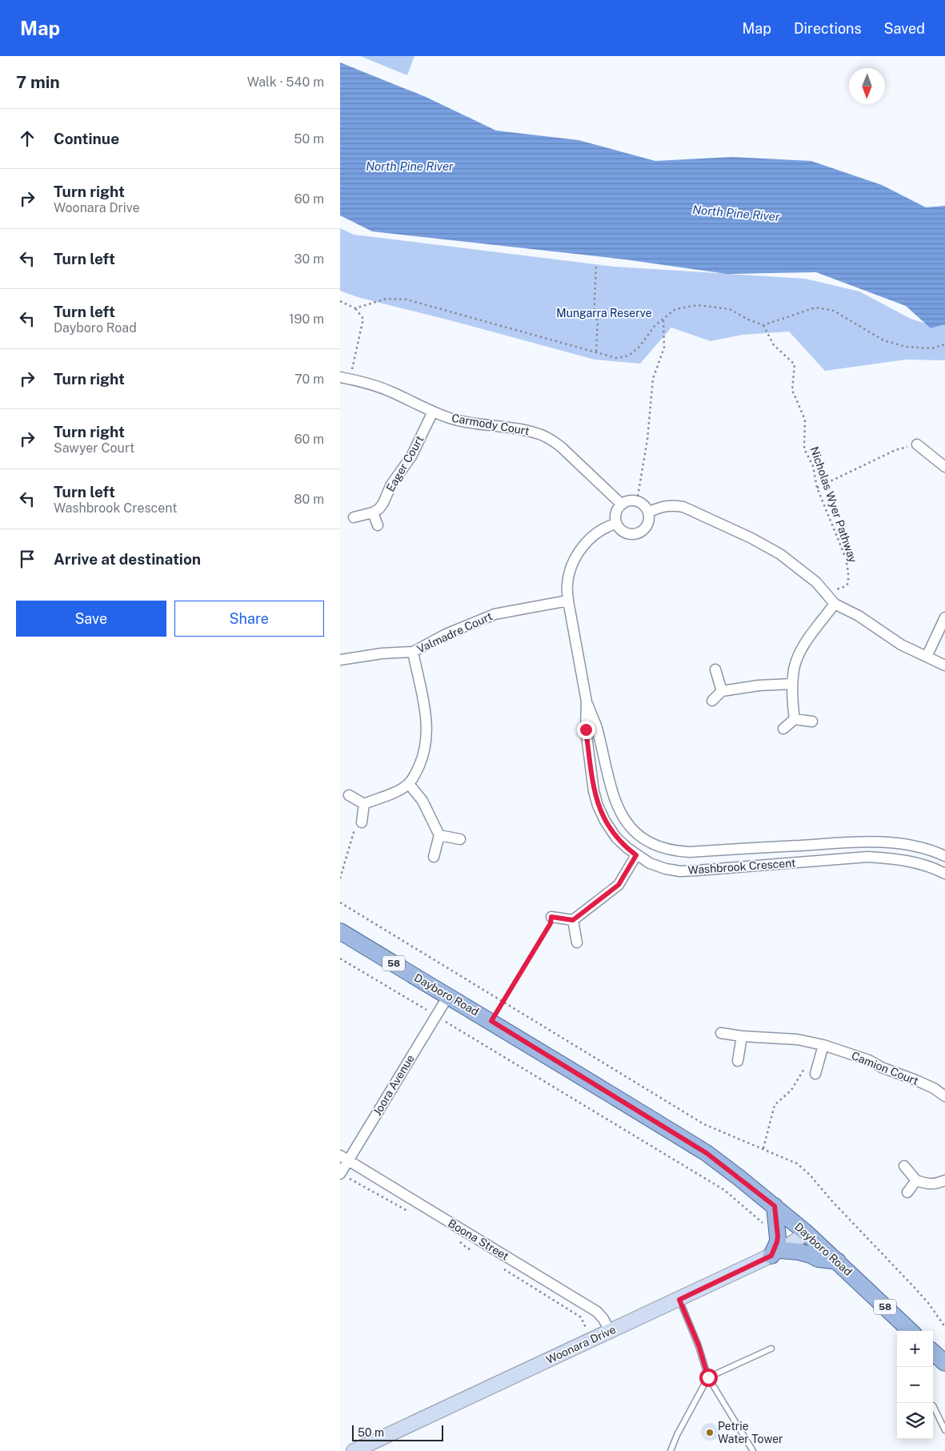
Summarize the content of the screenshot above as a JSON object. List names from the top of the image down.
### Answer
{
  "streets": {
    "main road": ["58", "Dayboro Road"],
    "street": [
      "Carmody Court",
      "Eager Court",
      "Valmadre Court",
      "Washbrook Crescent",
      "Camion Court",
      "Joora Avenue",
      "Boona Street",
      "Woonara Drive"
    ],
    "path": ["Nicholas Wyer Pathway"]
  },
  "crossings": [
    ["Carmody Court", "Eager Court"],
    ["Carmody Court", "Washbrook Crescent"],
    ["Valmadre Court", "Washbrook Crescent"],
    ["Dayboro Road", "Joora Avenue"],
    ["Dayboro Road", "Woonara Drive"],
    ["Joora Avenue", "Boona Street"],
    ["Boona Street", "Woonara Drive"]
  ],
  "water": ["North Pine River"],
  "parks": ["Mungarra Reserve"],
  "places": ["Petrie Water Tower"],
  "scale_bar": "50 m",
  "north": "bottom",
  "page": {
    "header": "Map",
    "nav": ["Map", "Directions", "Saved"],
    "heading": ["7 min", "Walk · 540 m"],
    "list": [
      ["Continue", "50 m"],
      ["Turn right", "Woonara Drive", "60 m"],
      ["Turn left", "30 m"],
      ["Turn left", "Dayboro Road", "190 m"],
      ["Turn right", "70 m"],
      ["Turn right", "Sawyer Court", "60 m"],
      ["Turn left", "Washbrook Crescent", "80 m"],
      "Arrive at destination"
    ],
    "buttons": ["Save", "Share"],
    "map_buttons": ["+", "−"],
    "scale": "50 m"
  }
}
